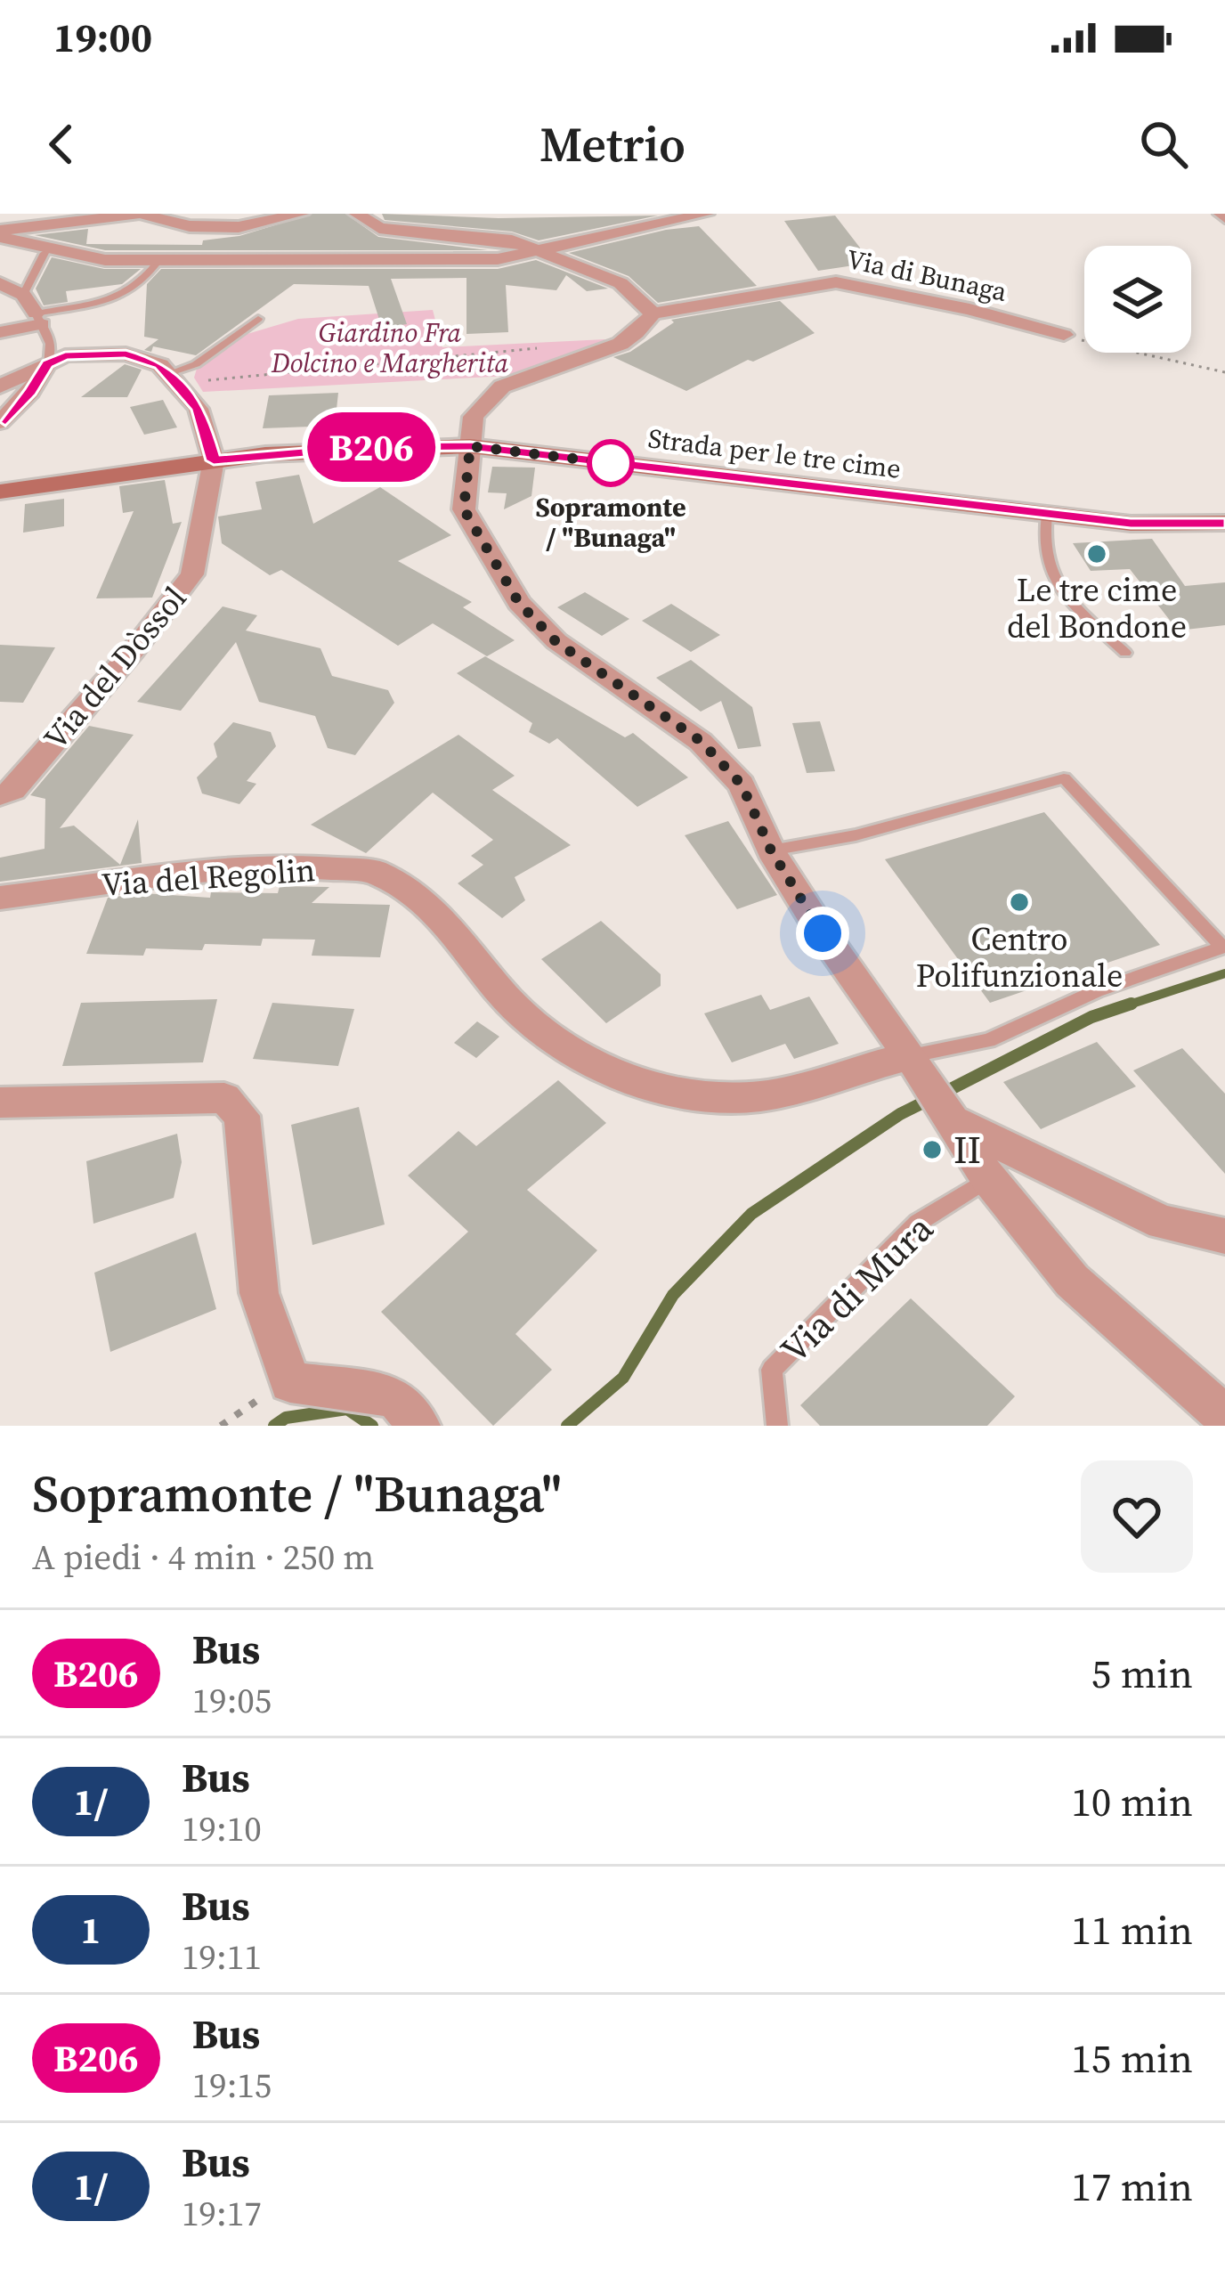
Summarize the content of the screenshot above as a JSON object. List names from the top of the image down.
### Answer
{
  "streets": {
    "main road": ["Strada per le tre cime"],
    "street": ["Via di Bunaga", "Via del Dòssol", "Via del Regolin"],
    "lane": ["Via di Mura"]
  },
  "crossings": [
    ["Strada per le tre cime", "Via del Dòssol"]
  ],
  "parks": ["Giardino Fra Dolcino e Margherita"],
  "places": [
    "Sopramonte / \"Bunaga\"",
    "Le tre cime del Bondone",
    "Centro Polifunzionale",
    "II"
  ],
  "lines": ["bus line B206"],
  "page": {
    "status": "19:00",
    "header": "Metrio",
    "on_map": "B206",
    "heading": ["Sopramonte / \"Bunaga\"", "A piedi · 4 min · 250 m"],
    "list": [
      {
        "mark": "B206",
        "name": "Bus",
        "note": "19:05",
        "value": "5 min"
      },
      {
        "mark": "1/",
        "name": "Bus",
        "note": "19:10",
        "value": "10 min"
      },
      {
        "mark": "1",
        "name": "Bus",
        "note": "19:11",
        "value": "11 min"
      },
      {
        "mark": "B206",
        "name": "Bus",
        "note": "19:15",
        "value": "15 min"
      },
      {
        "mark": "1/",
        "name": "Bus",
        "note": "19:17",
        "value": "17 min"
      }
    ]
  }
}
